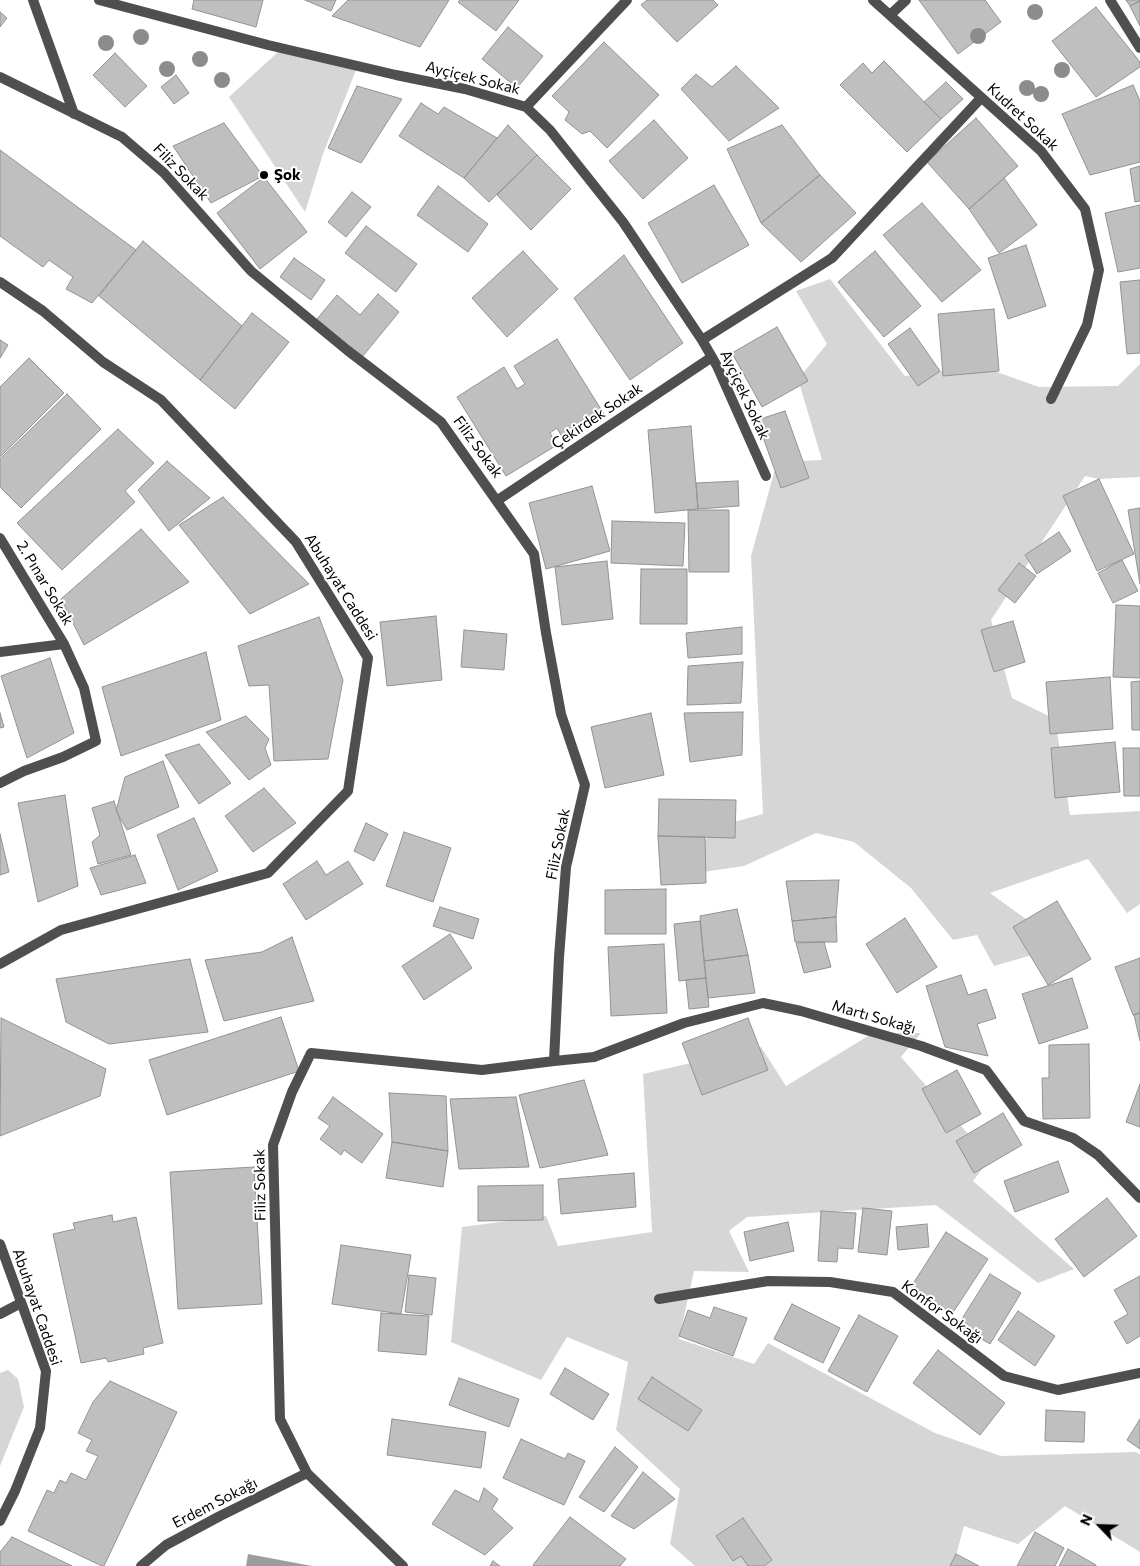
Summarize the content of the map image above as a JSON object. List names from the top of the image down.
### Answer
{
  "streets": {
    "street": [
      "Ayçiçek Sokak",
      "Kudret Sokak",
      "Filiz Sokak",
      "Çekirdek Sokak",
      "2. Pınar Sokak",
      "Abuhayat Caddesi",
      "Martı Sokağı",
      "Konfor Sokağı",
      "Erdem Sokağı"
    ]
  },
  "crossings": [
    ["Ayçiçek Sokak", "Çekirdek Sokak"],
    ["Filiz Sokak", "Çekirdek Sokak"],
    ["Filiz Sokak", "Martı Sokağı"],
    ["Filiz Sokak", "Erdem Sokağı"]
  ],
  "places": ["Şok"],
  "north": "top left"
}
